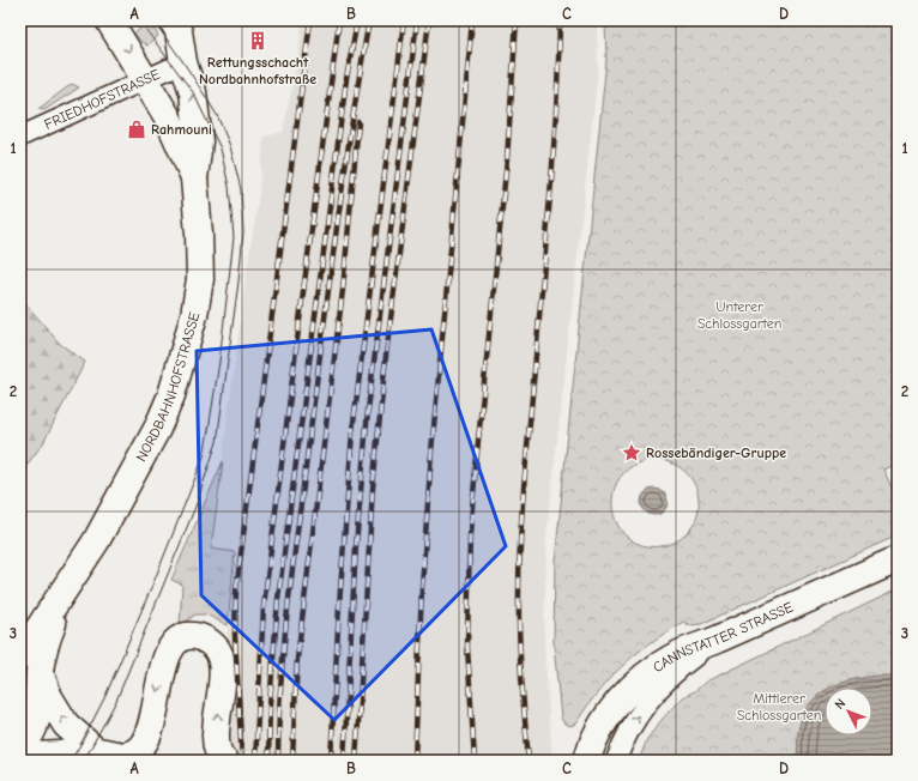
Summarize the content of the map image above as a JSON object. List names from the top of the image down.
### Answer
{
  "streets": {
    "street": ["FRIEDHOFSTRASSE", "NORDBAHNHOFSTRASSE", "CANNSTATTER STRASSE"]
  },
  "crossings": [
    ["FRIEDHOFSTRASSE", "NORDBAHNHOFSTRASSE"]
  ],
  "parks": ["Unterer Schlossgarten", "Mittlerer Schlossgarten"],
  "places": {
    "building": ["Rettungsschacht Nordbahnhofstraße"],
    "shop": ["Rahmouni"],
    "place": ["Rossebändiger-Gruppe"]
  },
  "north": "top left",
  "grid": {
    "columns": [
      "A",
      "B",
      "C",
      "D"
    ],
    "rows": ["1", "2", "3"]
  }
}
